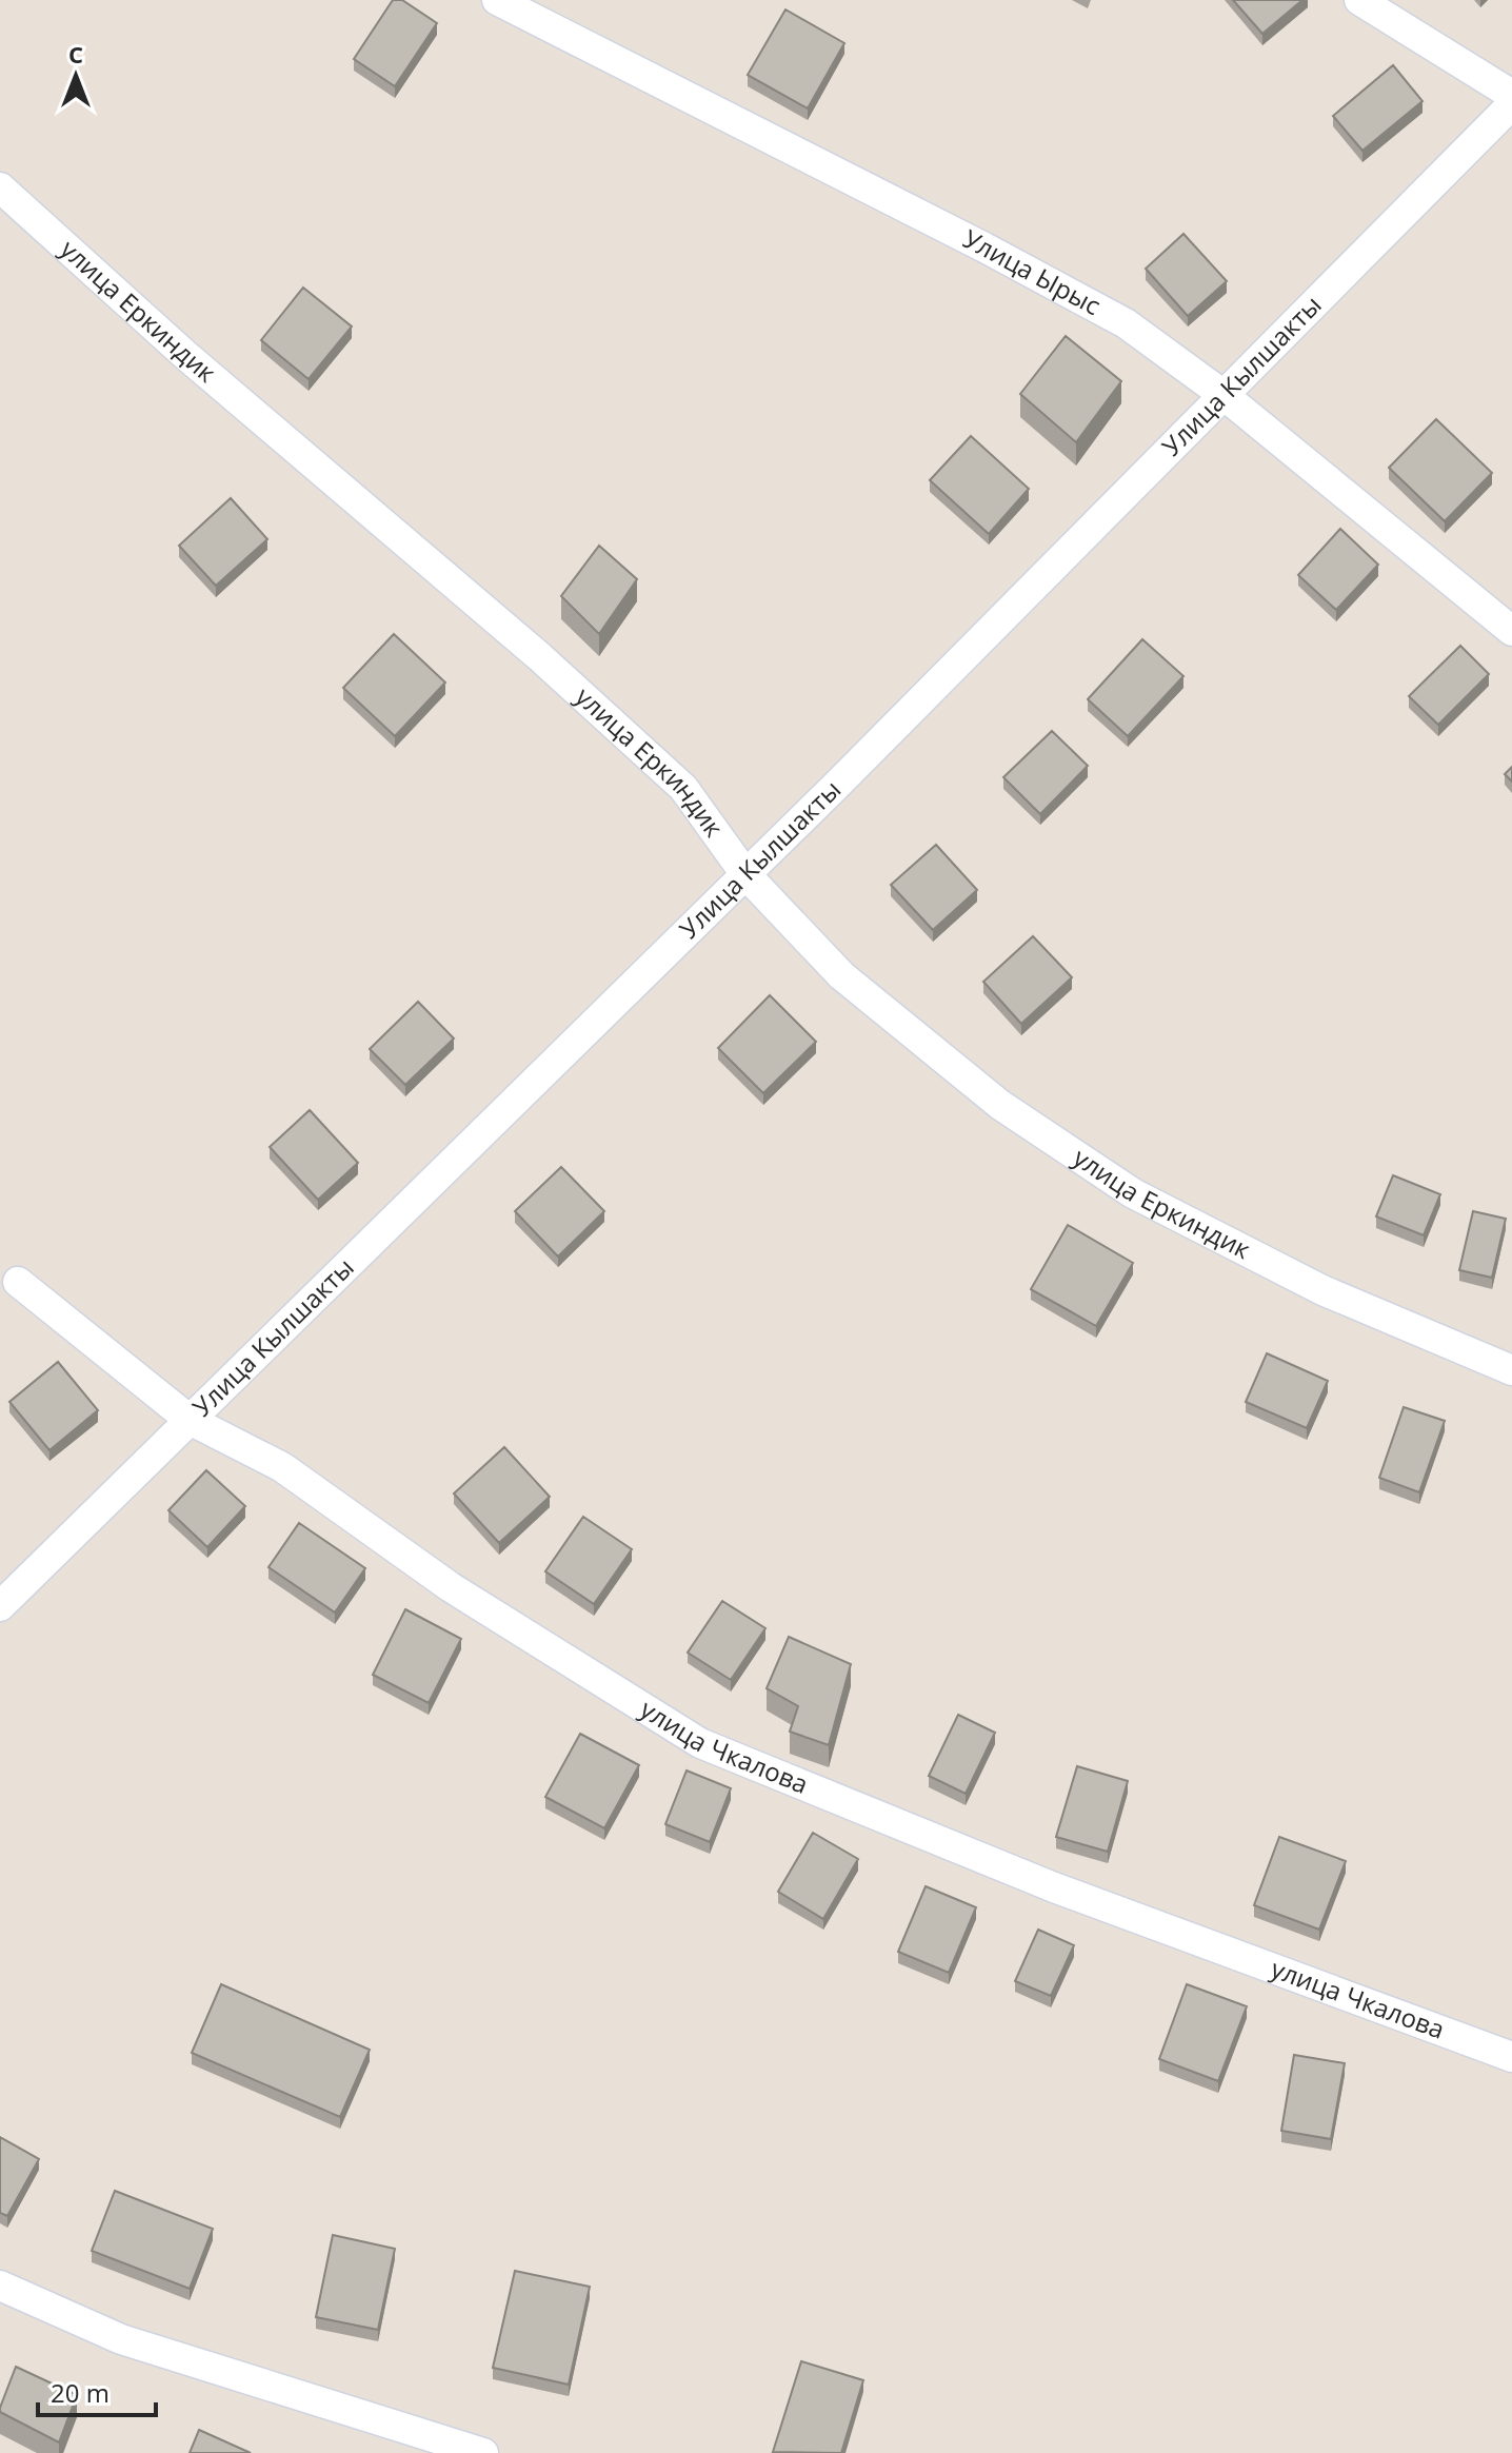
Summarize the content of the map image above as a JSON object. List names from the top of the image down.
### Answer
{
  "streets": {
    "street": [
      "Улица Ырыс",
      "улица Еркиндик",
      "Улица Кылшакты",
      "улица Чкалова"
    ]
  },
  "crossings": [
    ["Улица Ырыс", "Улица Кылшакты"],
    ["улица Еркиндик", "Улица Кылшакты"],
    ["Улица Кылшакты", "улица Чкалова"]
  ],
  "scale_bar": "20 m",
  "north": "top"
}
